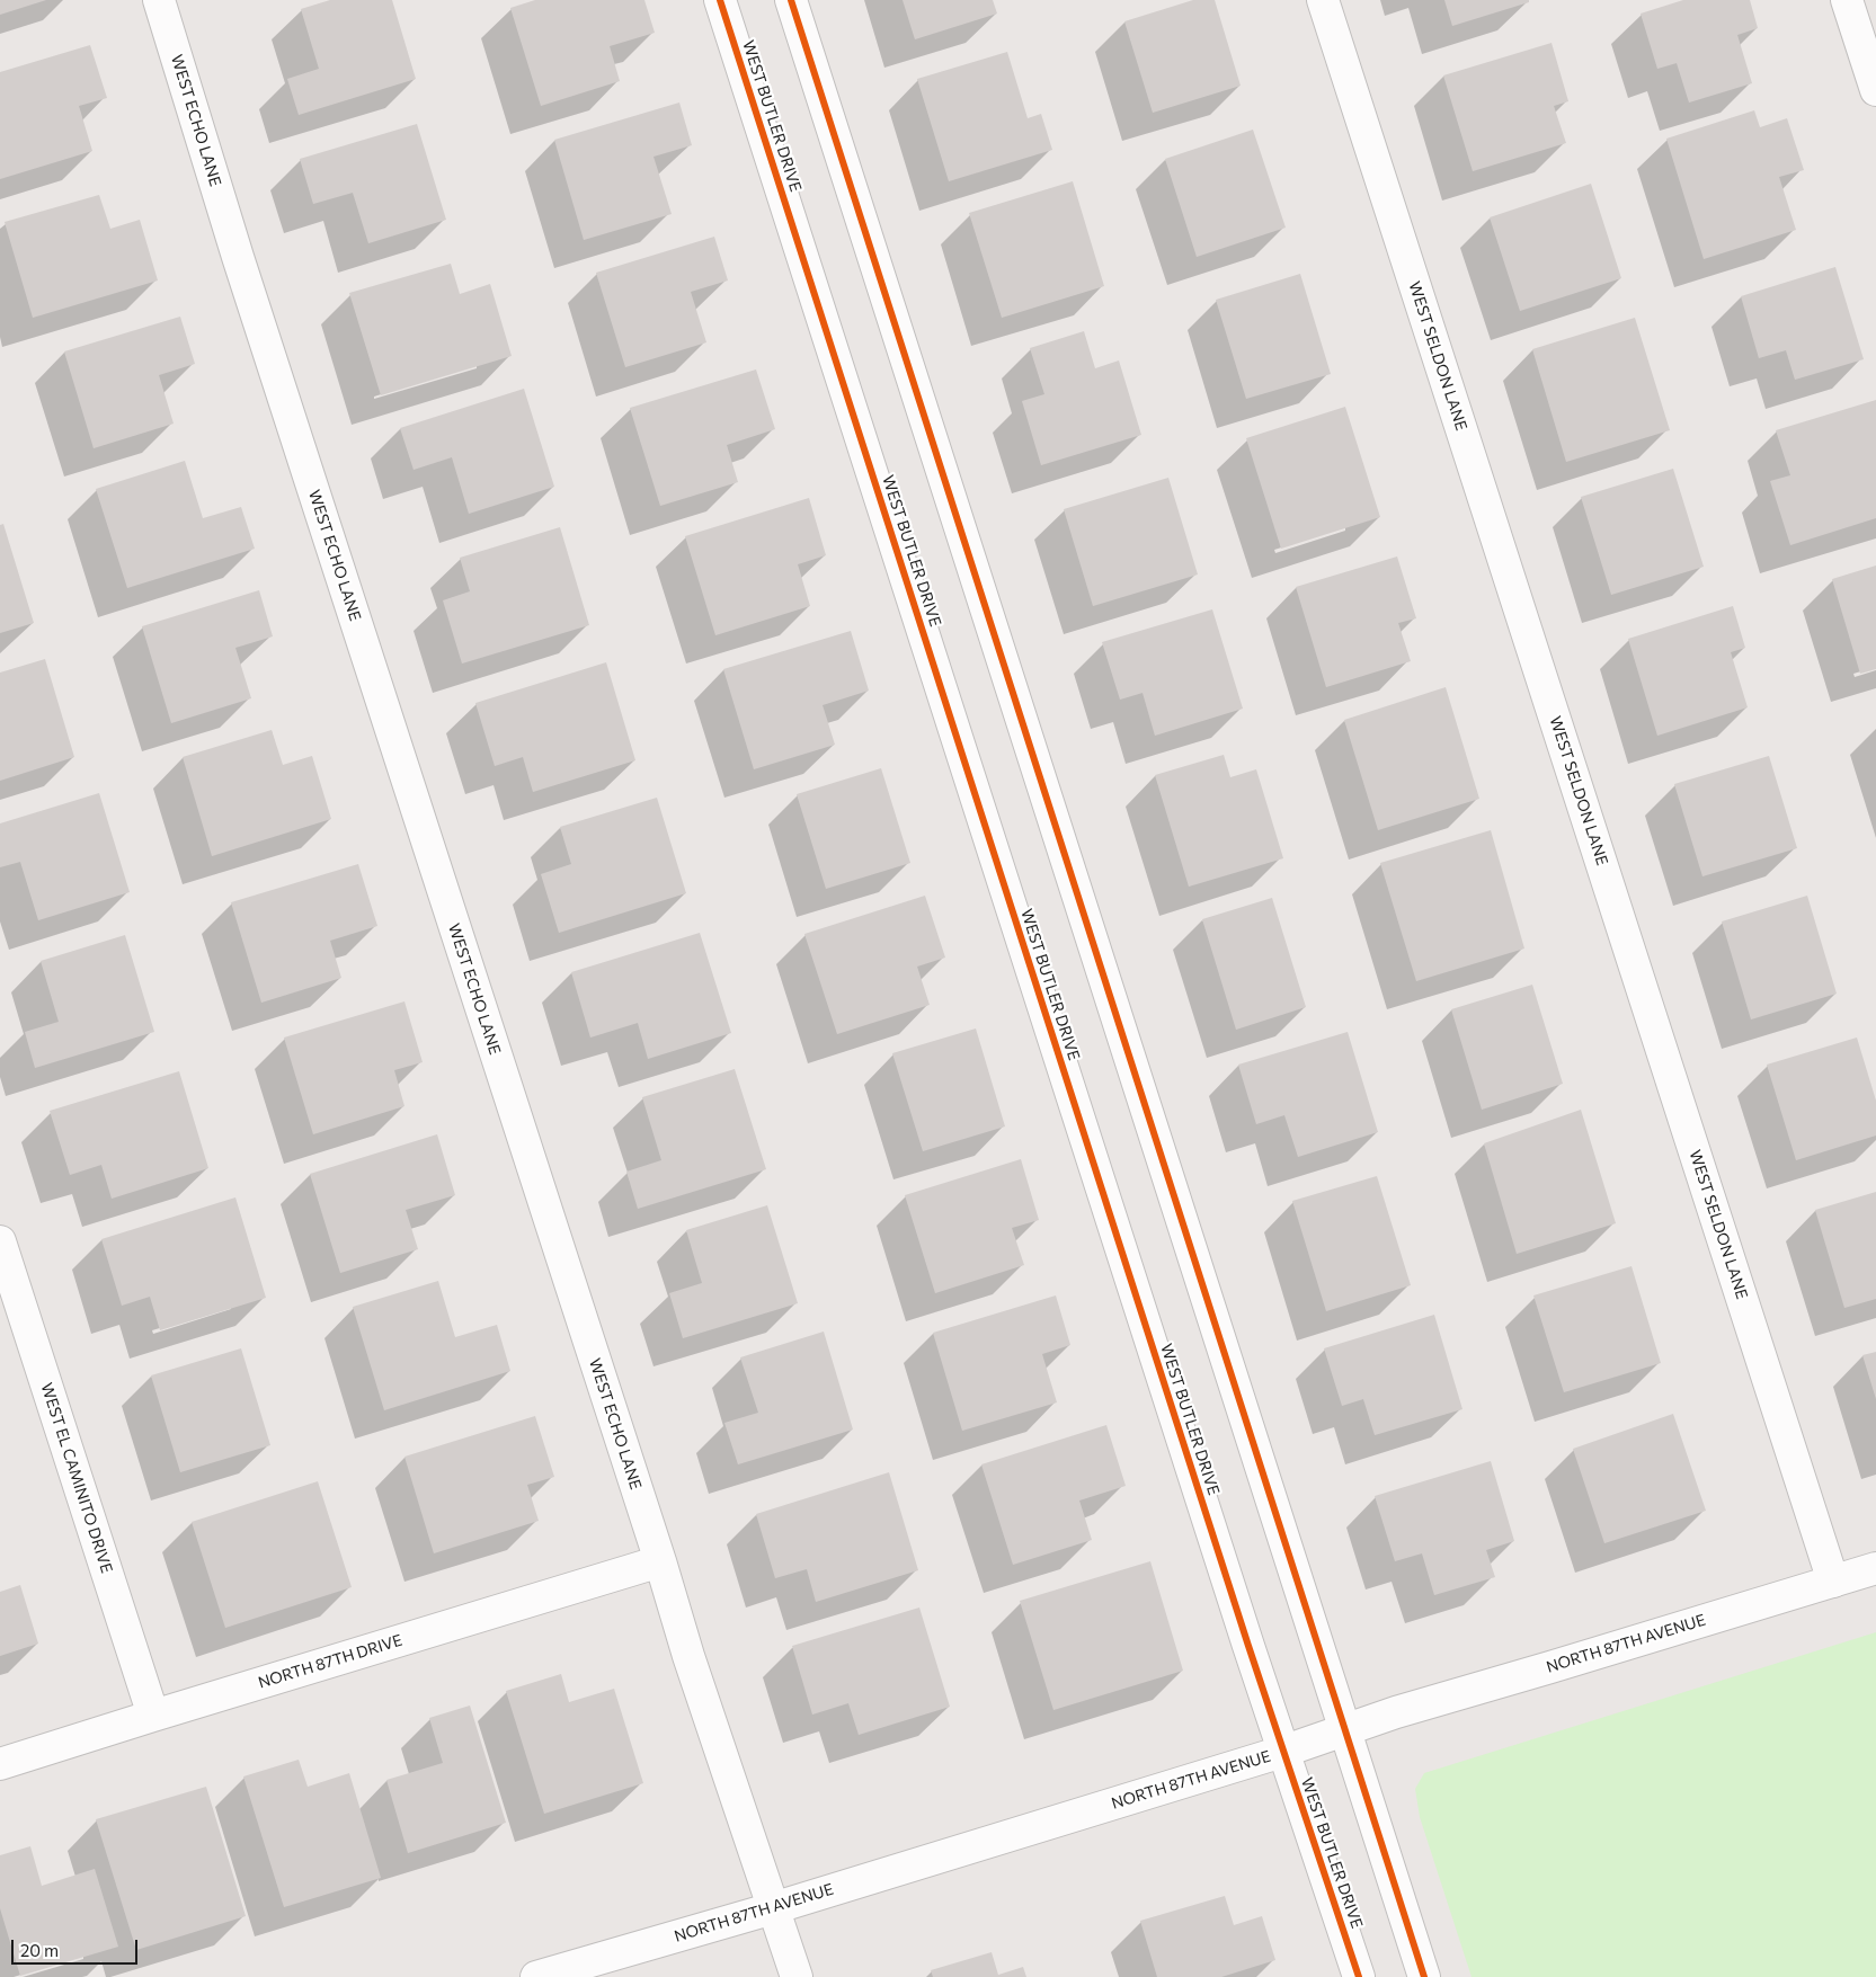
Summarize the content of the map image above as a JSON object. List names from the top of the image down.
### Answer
{
  "streets": {
    "street": [
      "WEST BUTLER DRIVE",
      "WEST ECHO LANE",
      "WEST SELDON LANE",
      "WEST EL CAMINITO DRIVE",
      "NORTH 87TH AVENUE",
      "NORTH 87TH DRIVE"
    ]
  },
  "crossings": [
    ["WEST BUTLER DRIVE", "NORTH 87TH AVENUE"],
    ["WEST ECHO LANE", "NORTH 87TH AVENUE"],
    ["WEST ECHO LANE", "NORTH 87TH DRIVE"],
    ["WEST SELDON LANE", "NORTH 87TH AVENUE"],
    ["WEST EL CAMINITO DRIVE", "NORTH 87TH DRIVE"]
  ],
  "scale_bar": "20 m"
}
